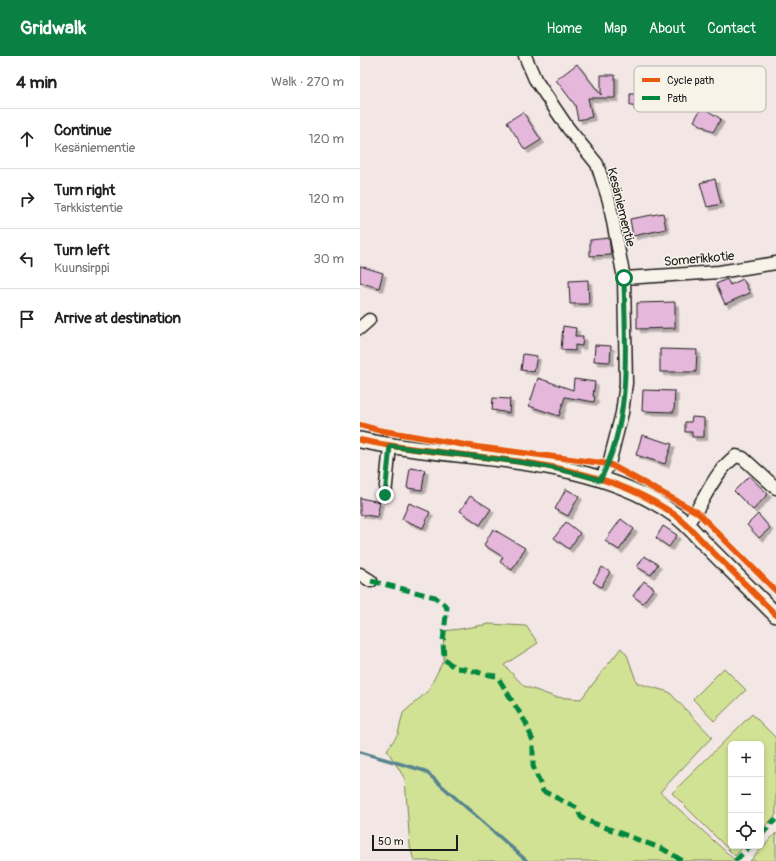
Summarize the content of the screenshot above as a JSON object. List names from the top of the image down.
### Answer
{
  "streets": {
    "street": ["Kesäniementie", "Somerikkotie"]
  },
  "crossings": [
    ["Kesäniementie", "Somerikkotie"]
  ],
  "legend": ["Cycle path", "Path"],
  "scale_bar": "50 m",
  "page": {
    "header": "Gridwalk",
    "nav": [
      "Home",
      "Map",
      "About",
      "Contact"
    ],
    "heading": ["4 min", "Walk · 270 m"],
    "list": [
      ["Continue", "Kesäniementie", "120 m"],
      ["Turn right", "Tarkkistentie", "120 m"],
      ["Turn left", "Kuunsirppi", "30 m"],
      "Arrive at destination"
    ],
    "map_buttons": ["+", "−"],
    "scale": "50 m"
  }
}
